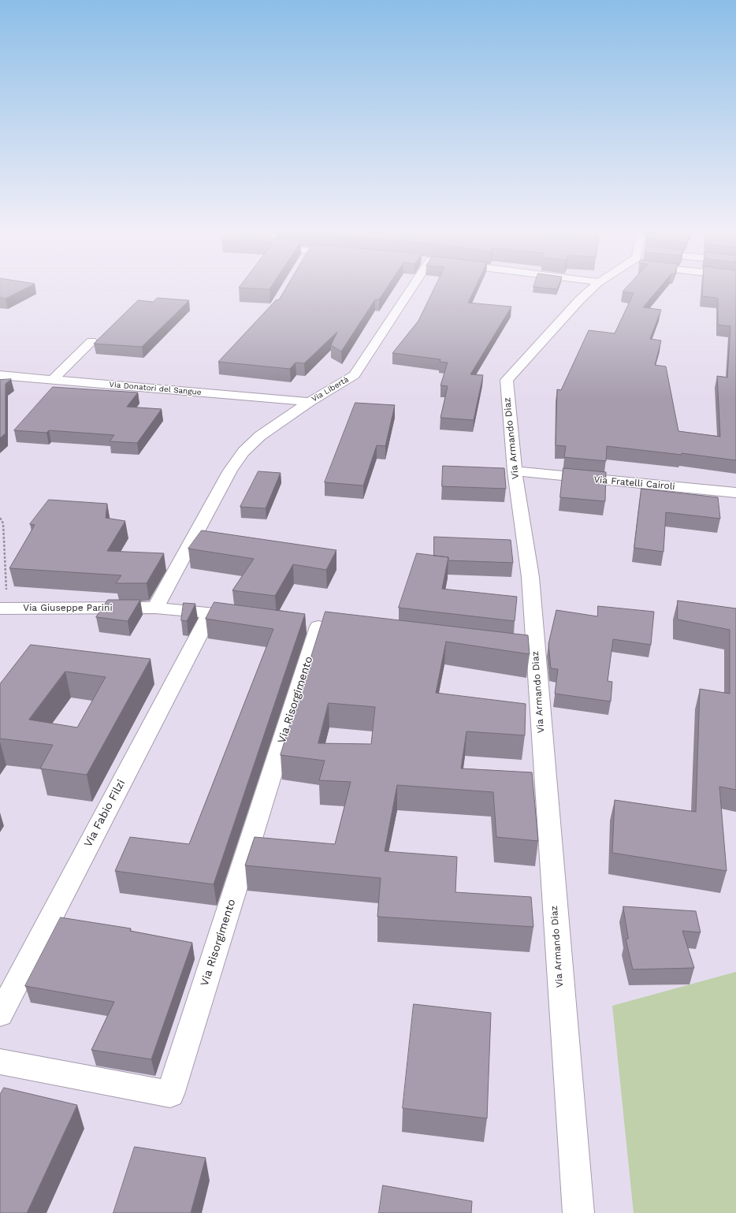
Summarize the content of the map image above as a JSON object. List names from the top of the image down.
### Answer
{
  "streets": {
    "street": [
      "Via Donatori del Sangue",
      "Via Libertà",
      "Via Armando Diaz",
      "Via Fratelli Cairoli",
      "Via Giuseppe Parini",
      "Via Risorgimento",
      "Via Fabio Filzi"
    ]
  },
  "crossings": [
    ["Via Donatori del Sangue", "Via Libertà"],
    ["Via Libertà", "Via Giuseppe Parini"],
    ["Via Armando Diaz", "Via Fratelli Cairoli"],
    ["Via Giuseppe Parini", "Via Fabio Filzi"]
  ]
}
